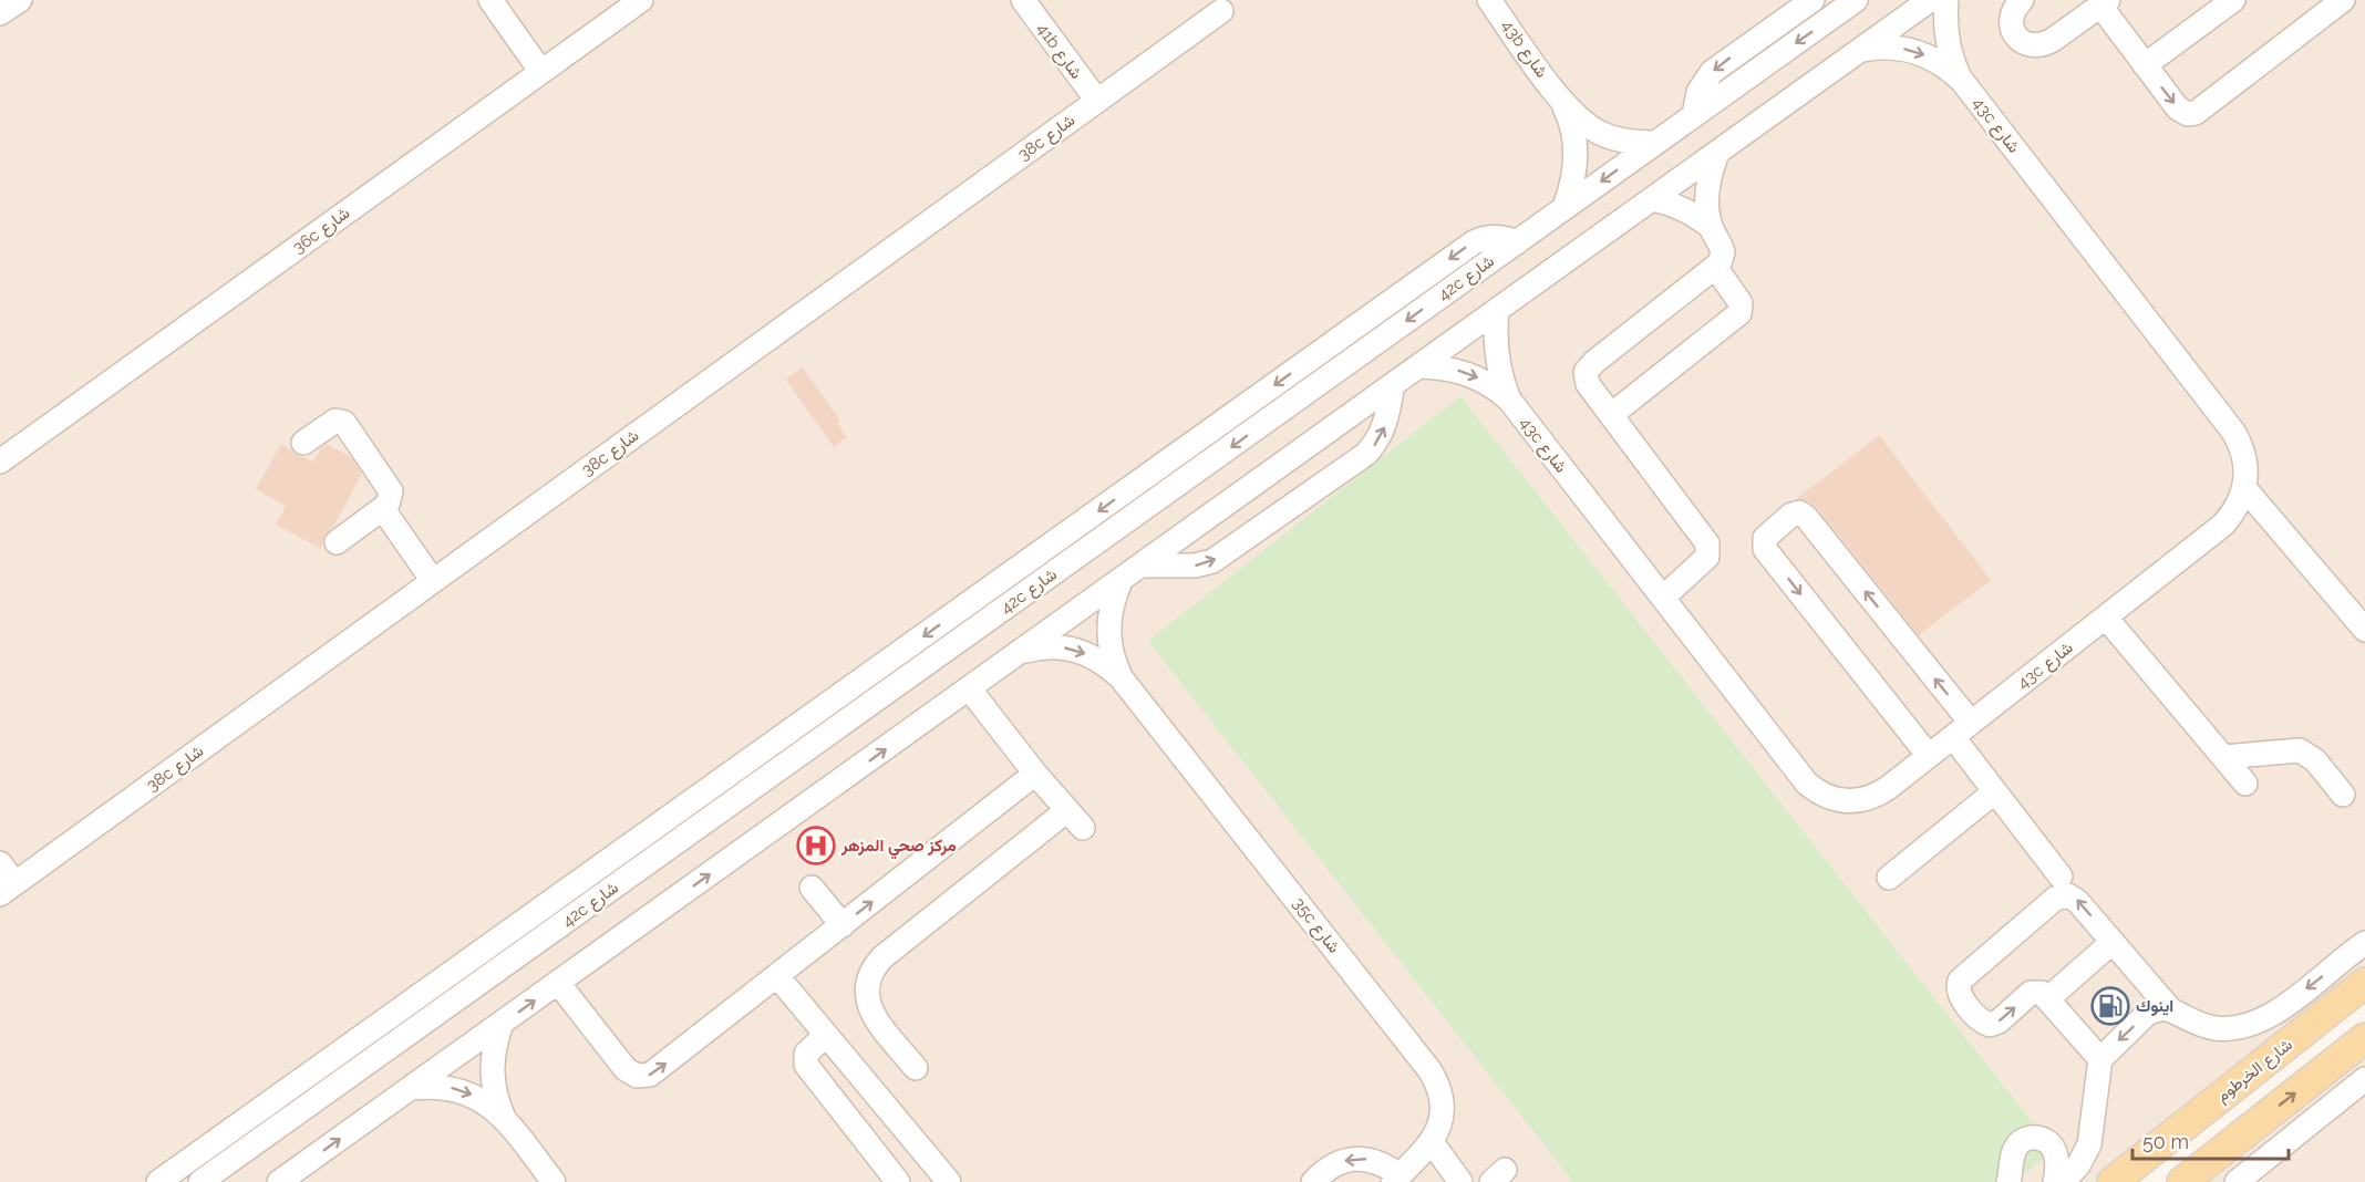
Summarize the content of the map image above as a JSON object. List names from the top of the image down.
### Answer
{
  "streets": {
    "main road": ["شارع الخرطوم"],
    "street": [
      "43b شارع",
      "41b شارع",
      "43c شارع",
      "38c شارع",
      "36c شارع",
      "42c شارع",
      "35c شارع"
    ]
  },
  "crossings": [
    ["43b شارع", "42c شارع"],
    ["41b شارع", "38c شارع"]
  ],
  "places": {
    "hospital": ["مركز صحي المزهر"],
    "fuel station": ["اينوك"]
  },
  "scale_bar": "50 m"
}
